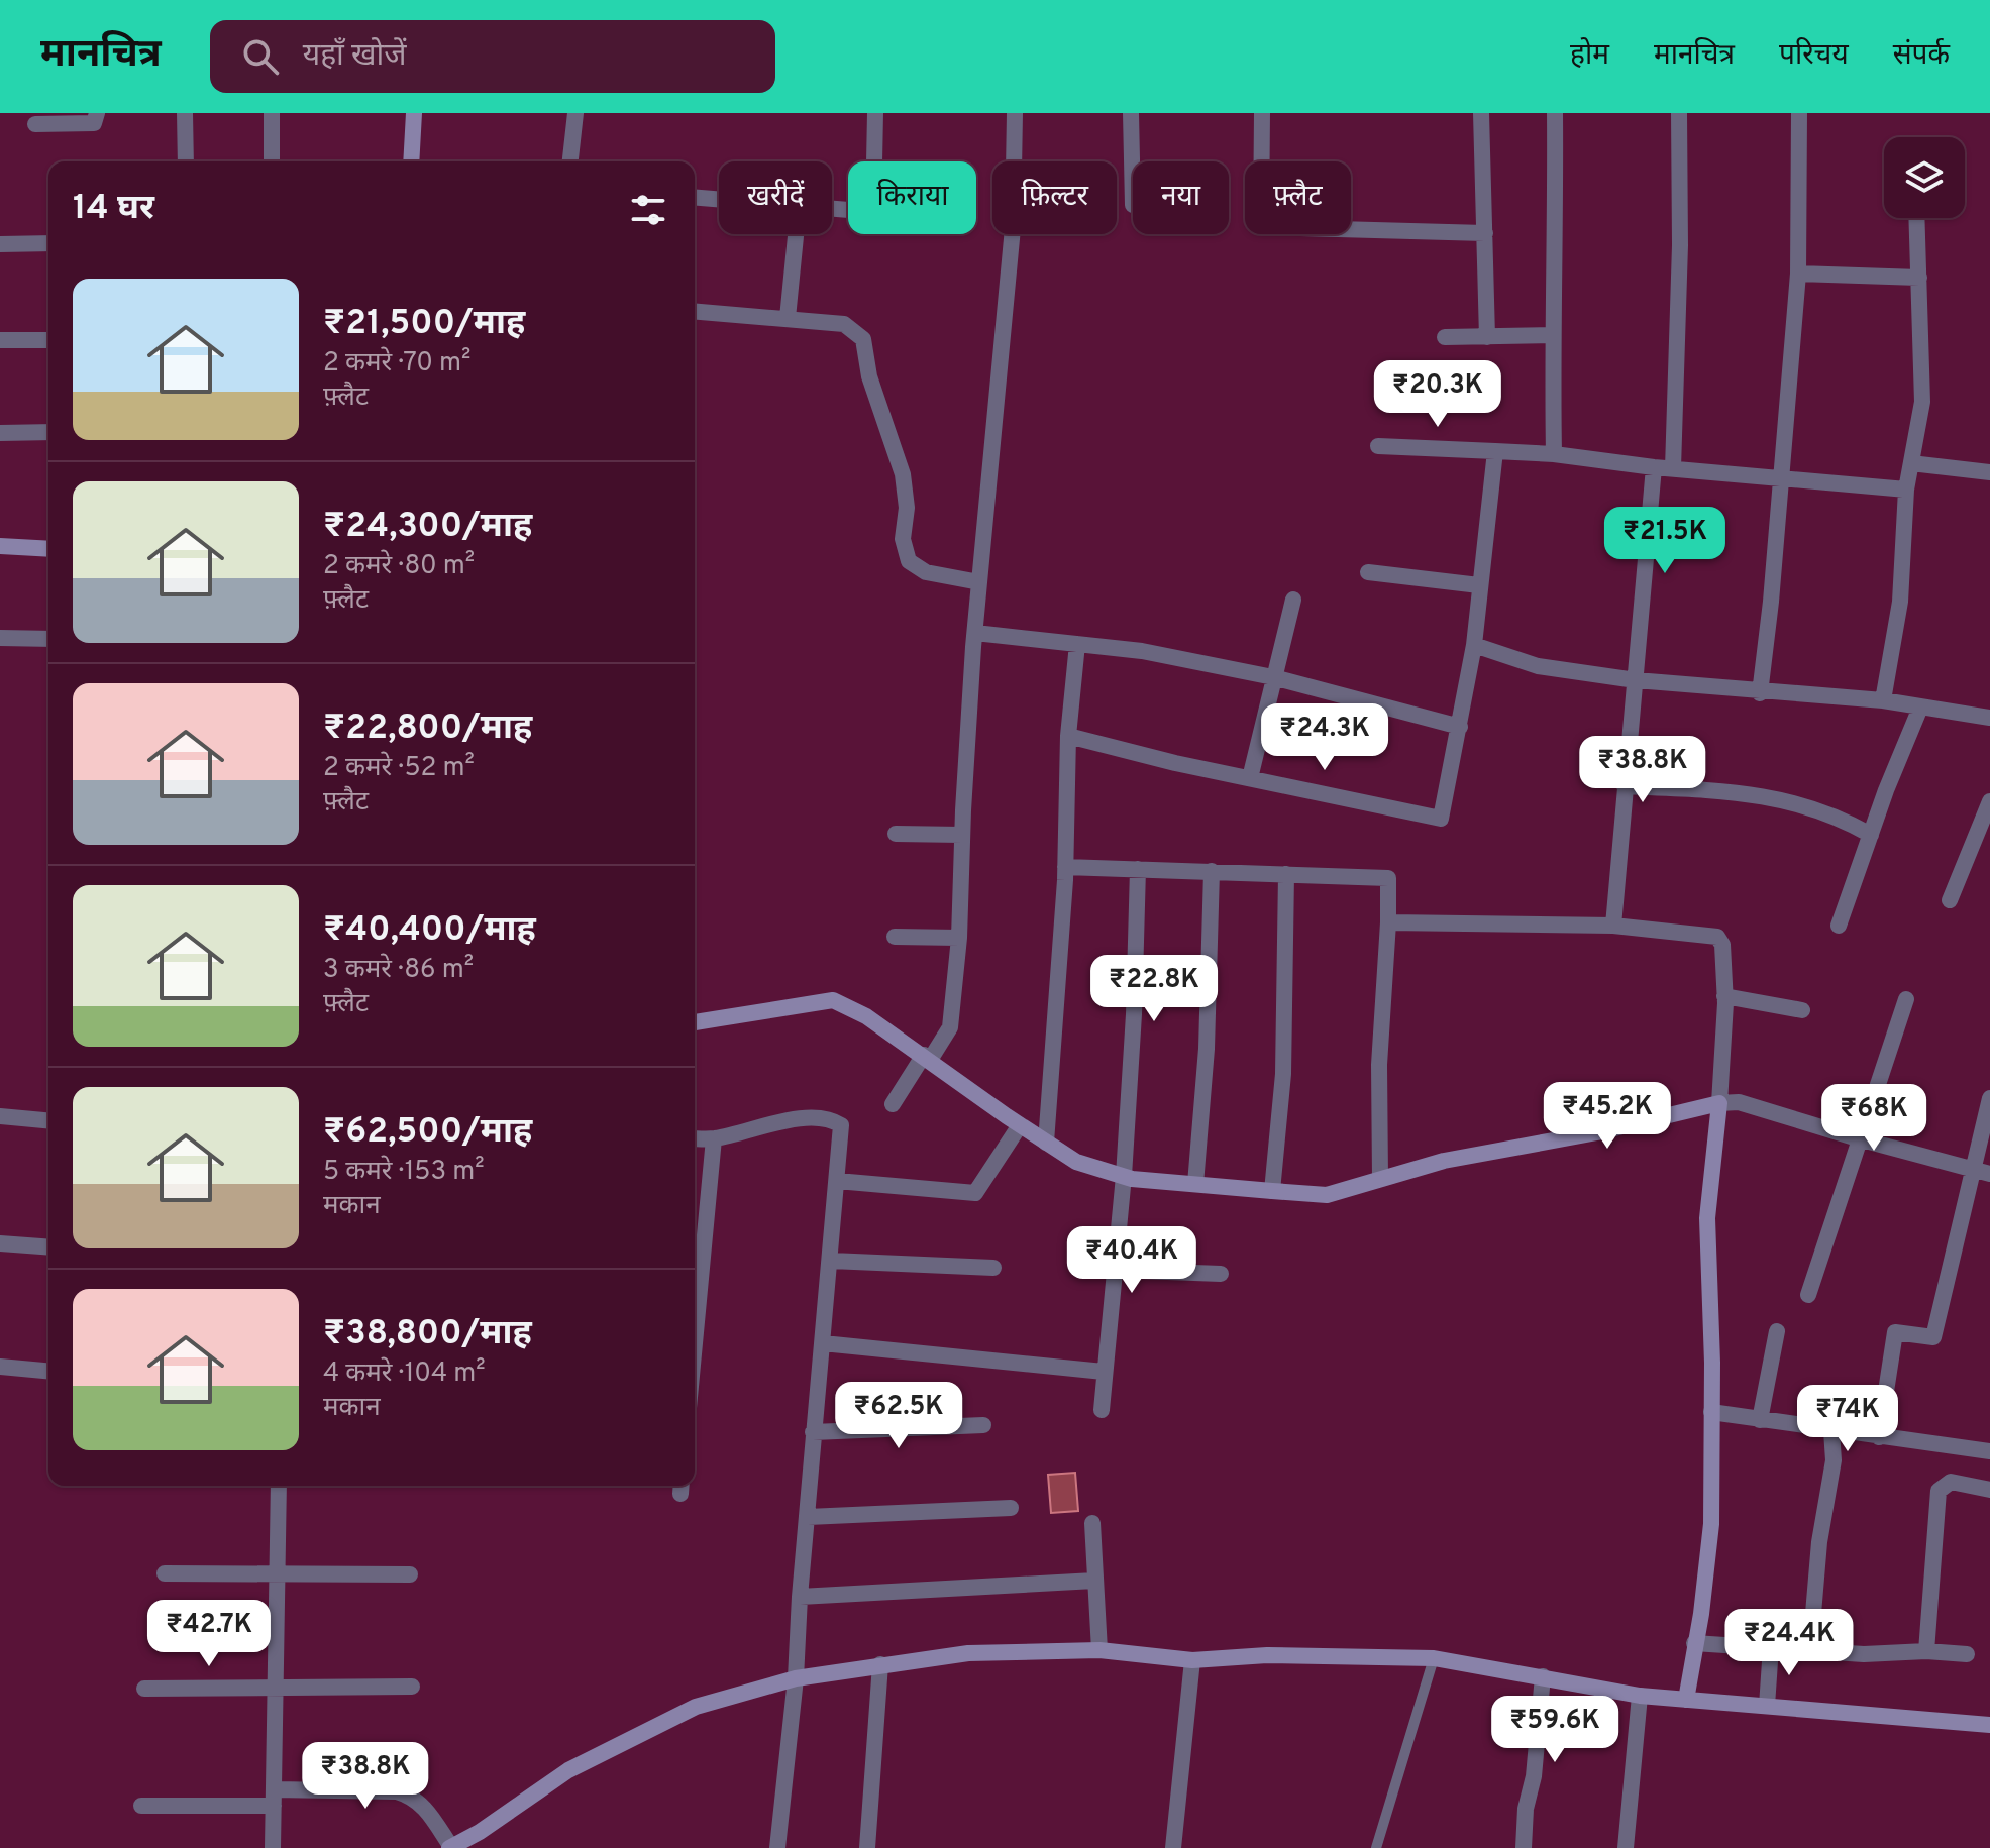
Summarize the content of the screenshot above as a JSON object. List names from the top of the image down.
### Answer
{
  "page": {
    "header": "मानचित्र",
    "search": "यहाँ खोजें",
    "nav": [
      "होम",
      "मानचित्र",
      "परिचय",
      "संपर्क"
    ],
    "chip": [
      "खरीदें",
      "किराया",
      "फ़िल्टर",
      "नया",
      "फ़्लैट"
    ],
    "heading": "14 घर",
    "list": [
      {
        "name": "₹21,500/माह",
        "note": "2 कमरे · 70 m² · फ़्लैट"
      },
      {
        "name": "₹24,300/माह",
        "note": "2 कमरे · 80 m² · फ़्लैट"
      },
      {
        "name": "₹22,800/माह",
        "note": "2 कमरे · 52 m² · फ़्लैट"
      },
      {
        "name": "₹40,400/माह",
        "note": "3 कमरे · 86 m² · फ़्लैट"
      },
      {
        "name": "₹62,500/माह",
        "note": "5 कमरे · 153 m² · मकान"
      },
      {
        "name": "₹38,800/माह",
        "note": "4 कमरे · 104 m² · मकान"
      }
    ],
    "price": [
      "₹20.3K",
      "₹21.5K",
      "₹24.3K",
      "₹38.8K",
      "₹22.8K",
      "₹45.2K",
      "₹68K",
      "₹40.4K",
      "₹62.5K",
      "₹74K",
      "₹42.7K",
      "₹24.4K",
      "₹59.6K",
      "₹38.8K"
    ]
  }
}
